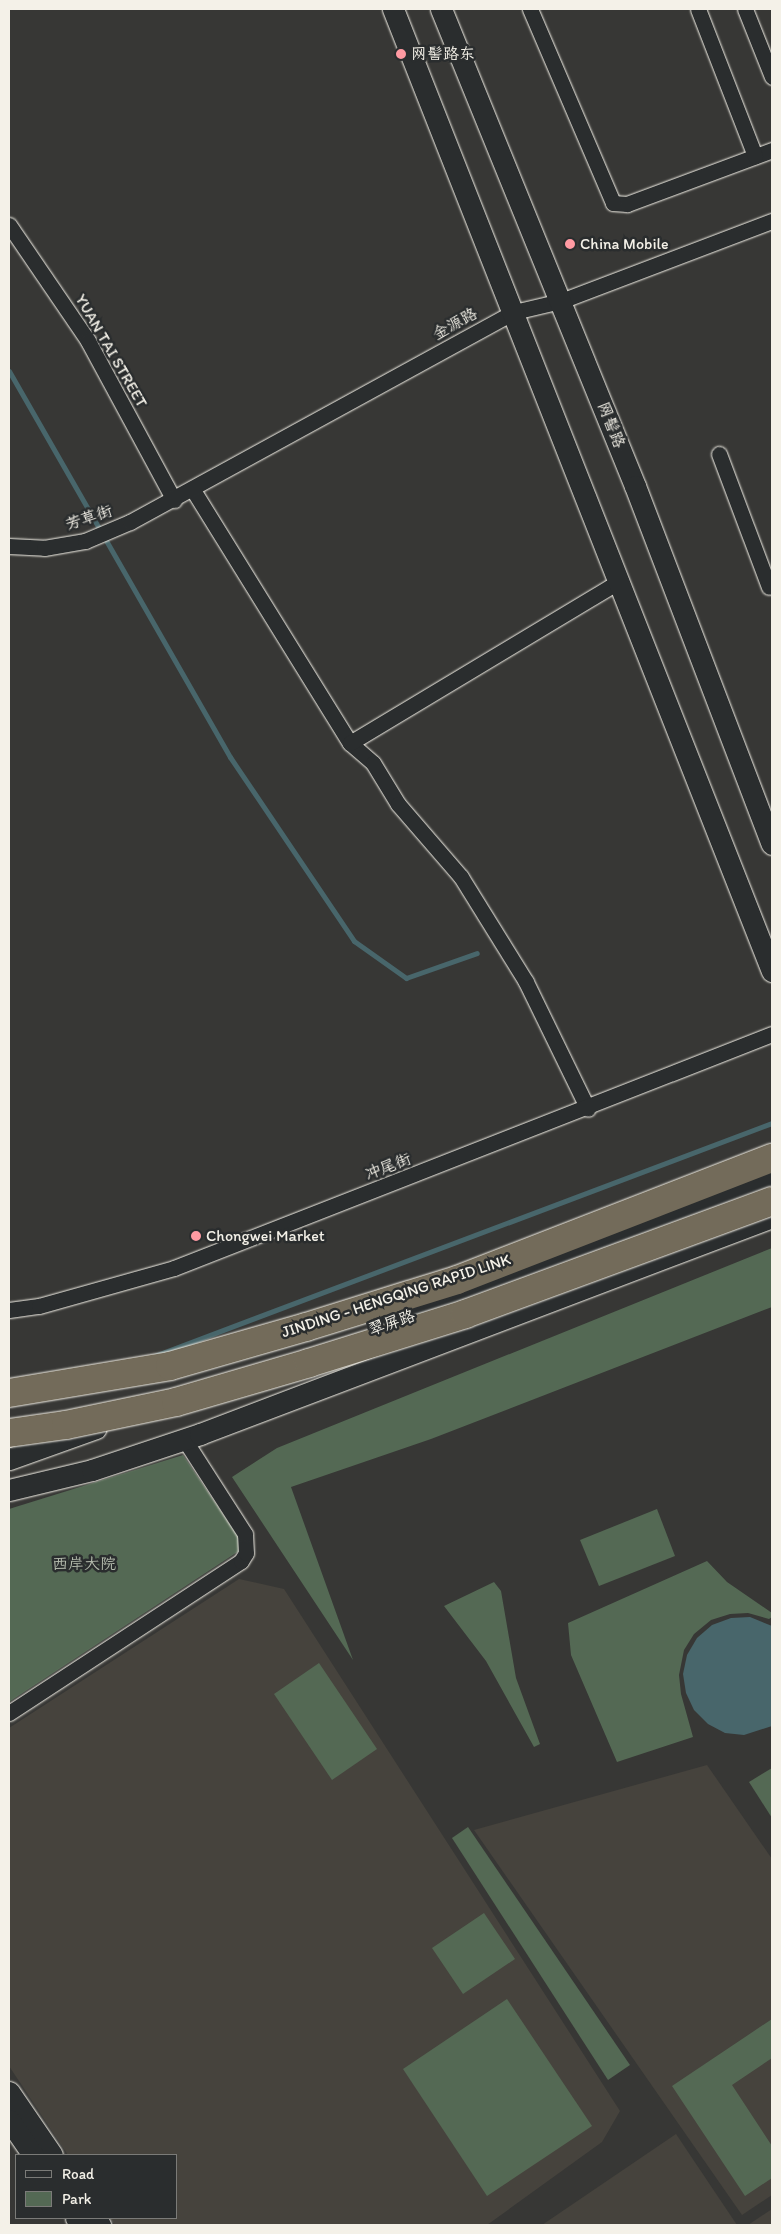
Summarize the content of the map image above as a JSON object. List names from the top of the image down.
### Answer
{
  "streets": {
    "highway": ["JINDING - HENGQING RAPID LINK"],
    "main road": ["网髻路", "翠屏路"],
    "street": [
      "金源路",
      "YUAN TAI STREET",
      "芳草街",
      "冲尾街"
    ]
  },
  "crossings": [
    ["金源路", "YUAN TAI STREET"],
    ["金源路", "网髻路"],
    ["金源路", "芳草街"],
    ["YUAN TAI STREET", "芳草街"]
  ],
  "parks": ["西岸大院"],
  "places": ["网髻路东", "China Mobile", "Chongwei Market"],
  "legend": ["Road", "Park"]
}
